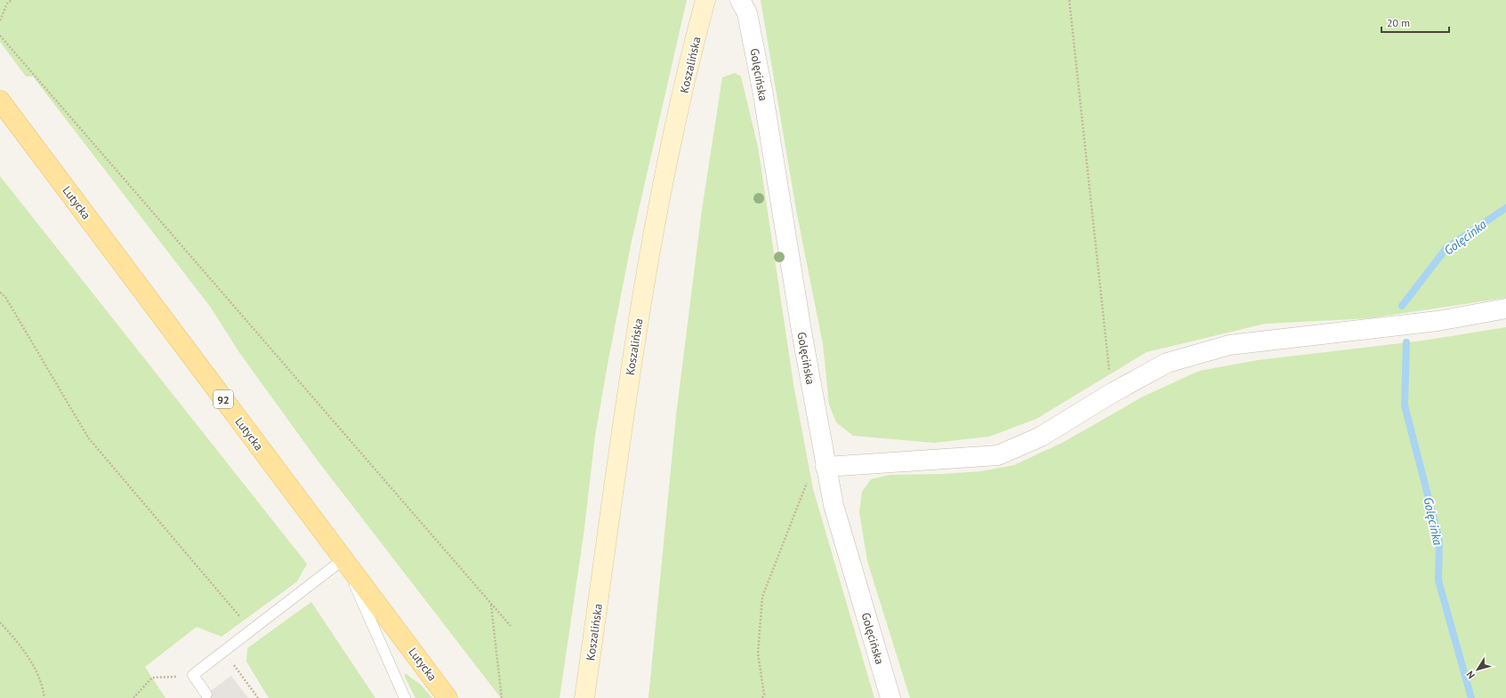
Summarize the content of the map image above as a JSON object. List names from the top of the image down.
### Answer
{
  "streets": {
    "main road": ["Lutycka", "92"],
    "street": ["Koszalińska", "Golęcińska"]
  },
  "water": ["Golęcinka"],
  "scale_bar": "20 m",
  "north": "bottom left"
}
